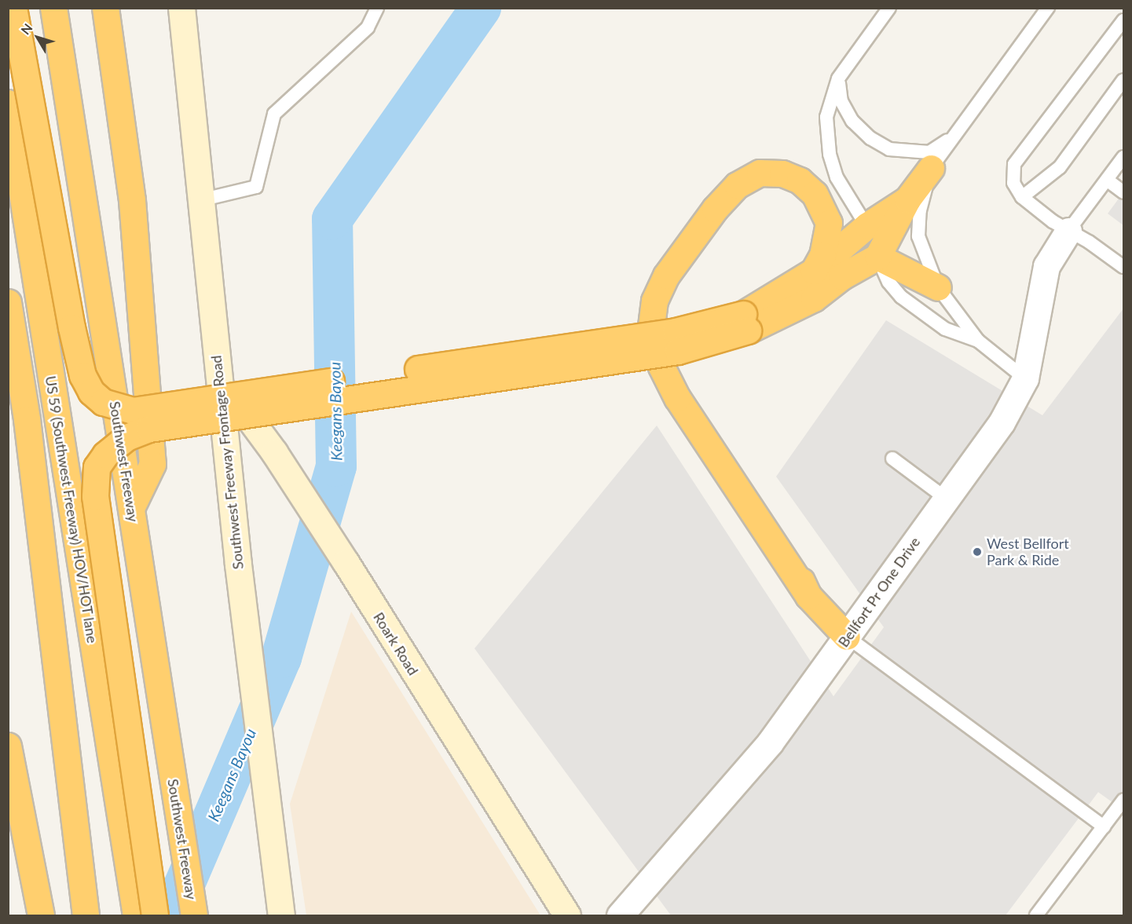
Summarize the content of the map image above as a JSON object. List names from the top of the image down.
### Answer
{
  "streets": {
    "highway": ["Southwest Freeway", "US 59 (Southwest Freeway) HOV/HOT lane"],
    "main road": ["Southwest Freeway Frontage Road", "Roark Road"],
    "street": ["Bellfort Pr One Drive"]
  },
  "crossings": [
    ["Southwest Freeway Frontage Road", "Roark Road"]
  ],
  "water": ["Keegans Bayou"],
  "places": ["West Bellfort Park & Ride"],
  "north": "top left"
}
